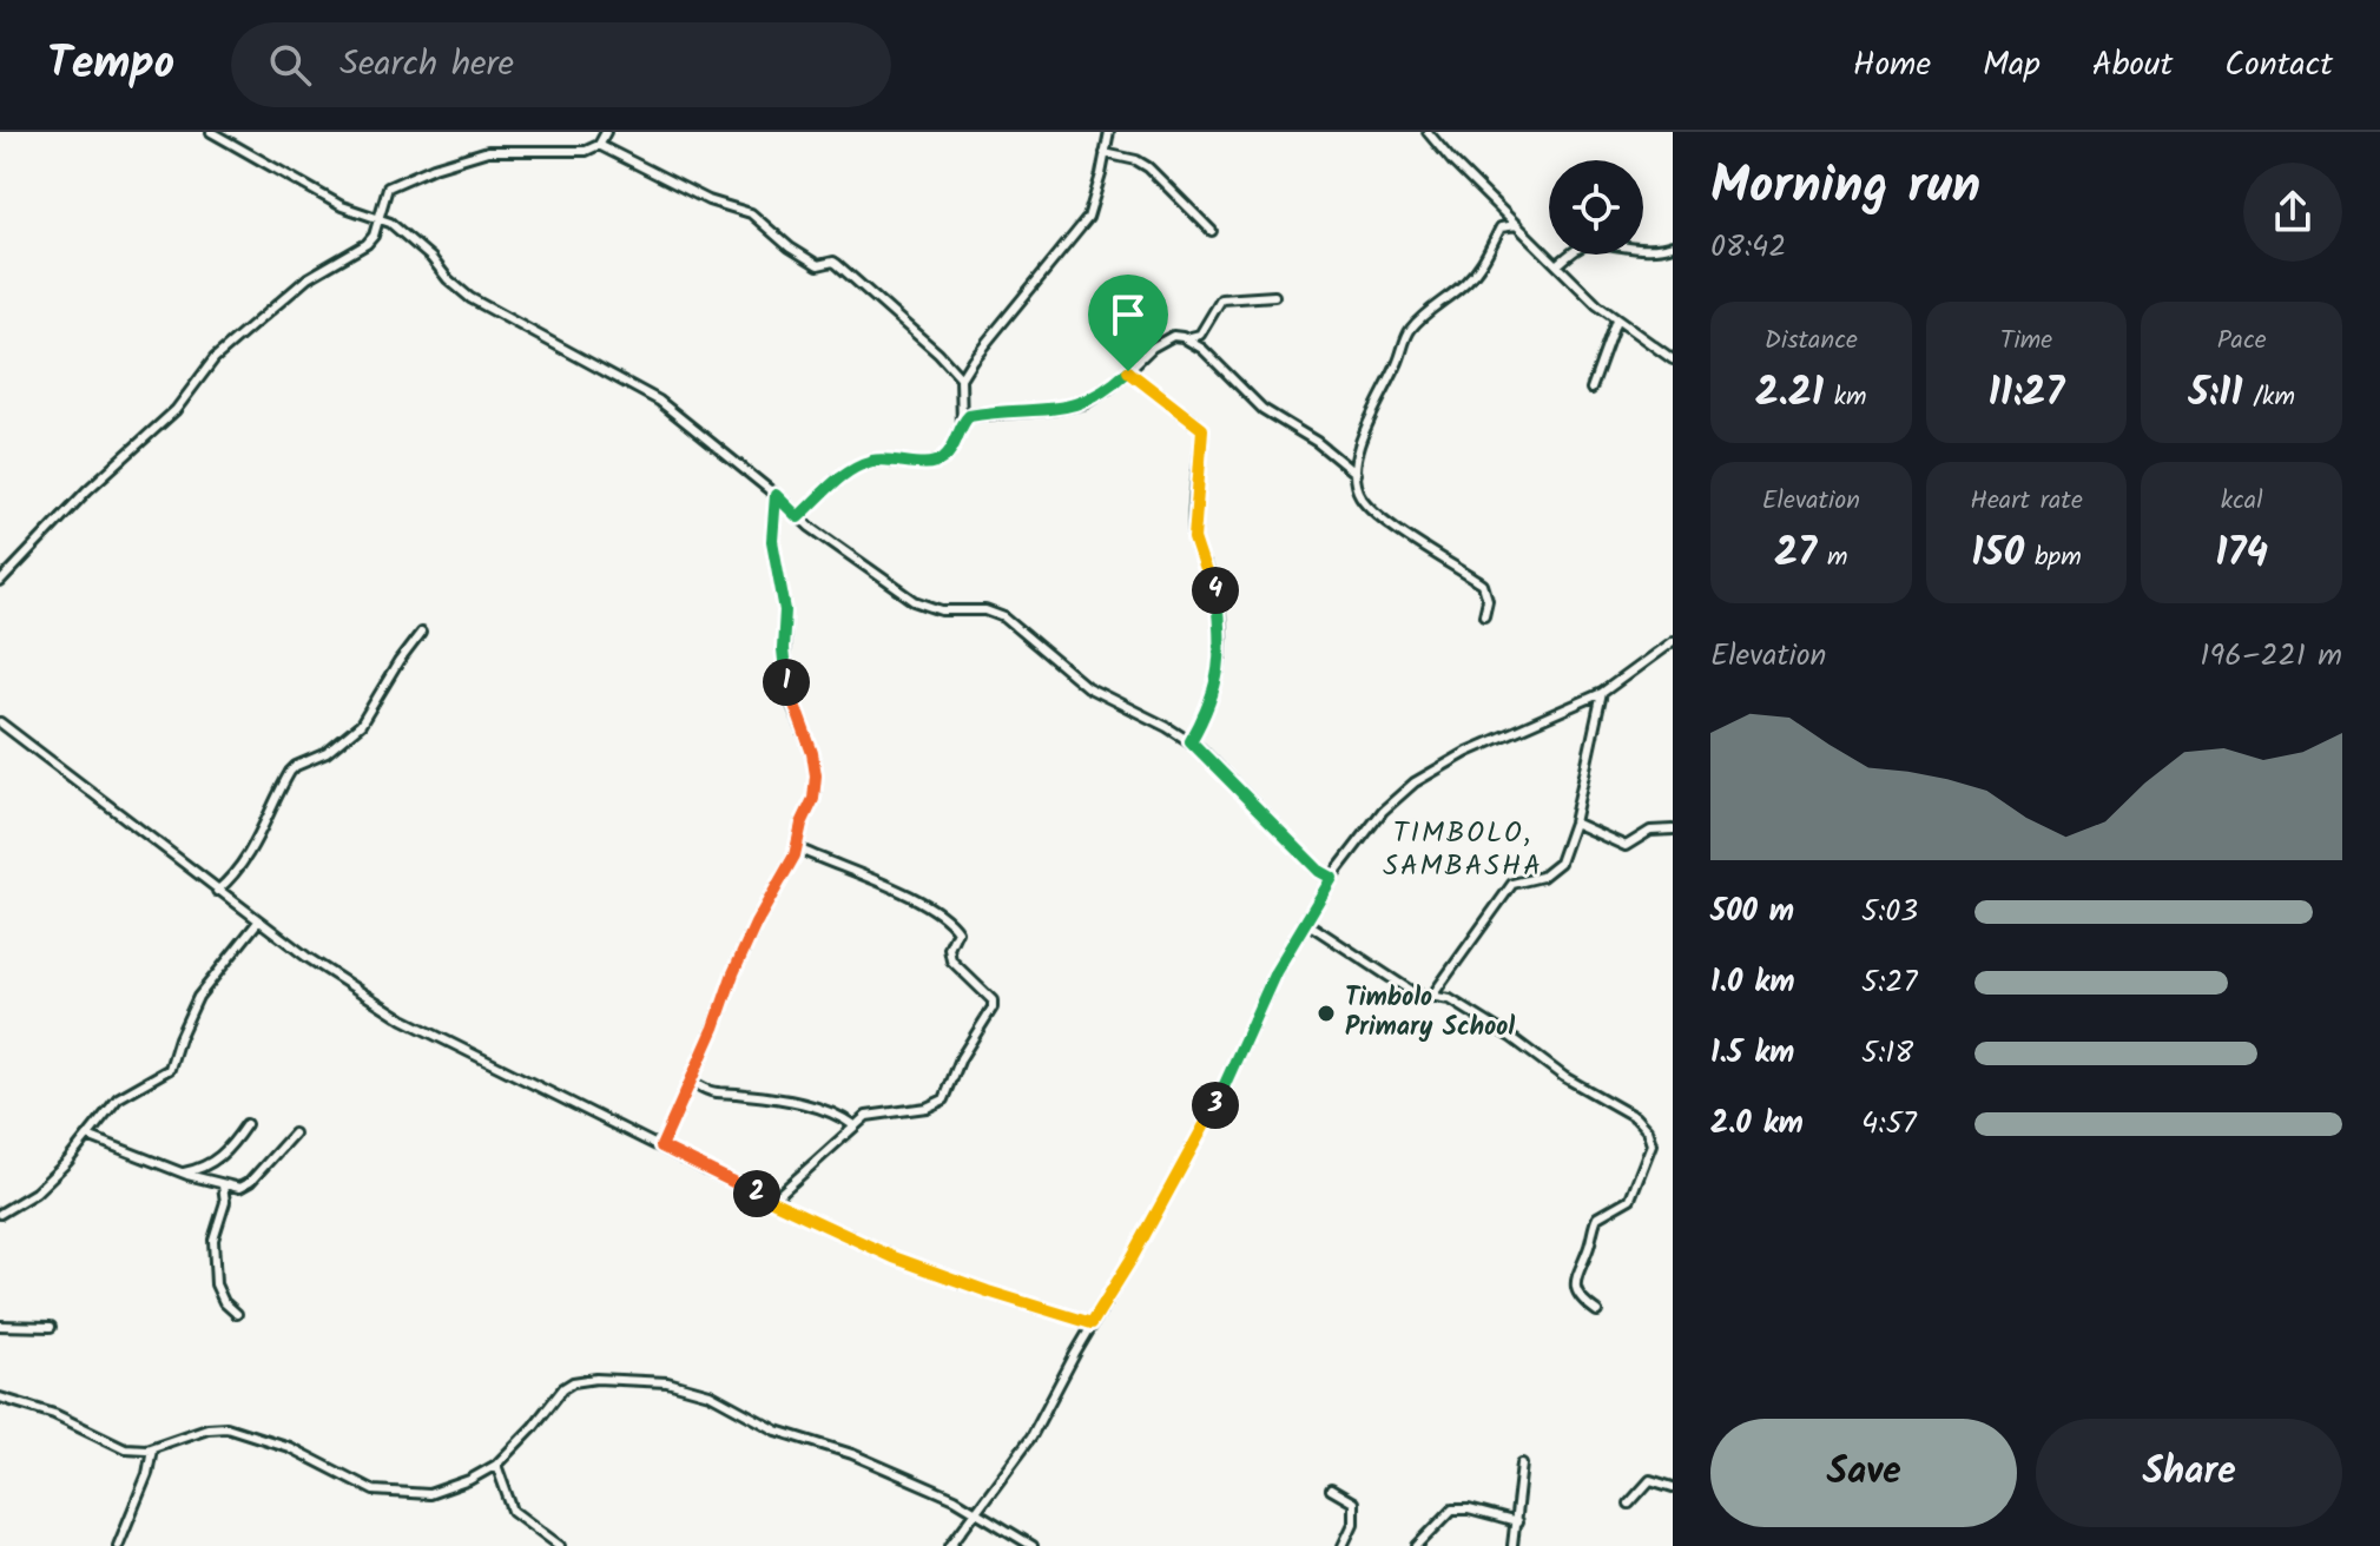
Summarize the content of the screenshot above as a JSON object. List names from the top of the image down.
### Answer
{
  "districts": ["TIMBOLO, SAMBASHA"],
  "places": ["Timbolo Primary School"],
  "page": {
    "header": "Tempo",
    "search": "Search here",
    "nav": [
      "Home",
      "Map",
      "About",
      "Contact"
    ],
    "heading": ["Morning run", "08:42"],
    "stats": [
      ["Distance", "2.21 km"],
      ["Time", "11:27"],
      ["Pace", "5:11 /km"],
      ["Elevation", "27 m"],
      ["Heart rate", "150 bpm"],
      ["kcal", "174"]
    ],
    "pins": [
      "4",
      "1",
      "3",
      "2"
    ],
    "chart": ["Elevation", "196–221 m"],
    "list": [
      {
        "name": "500 m",
        "note": "5:03"
      },
      {
        "name": "1.0 km",
        "note": "5:27"
      },
      {
        "name": "1.5 km",
        "note": "5:18"
      },
      {
        "name": "2.0 km",
        "note": "4:57"
      }
    ],
    "buttons": ["Save", "Share"]
  }
}
